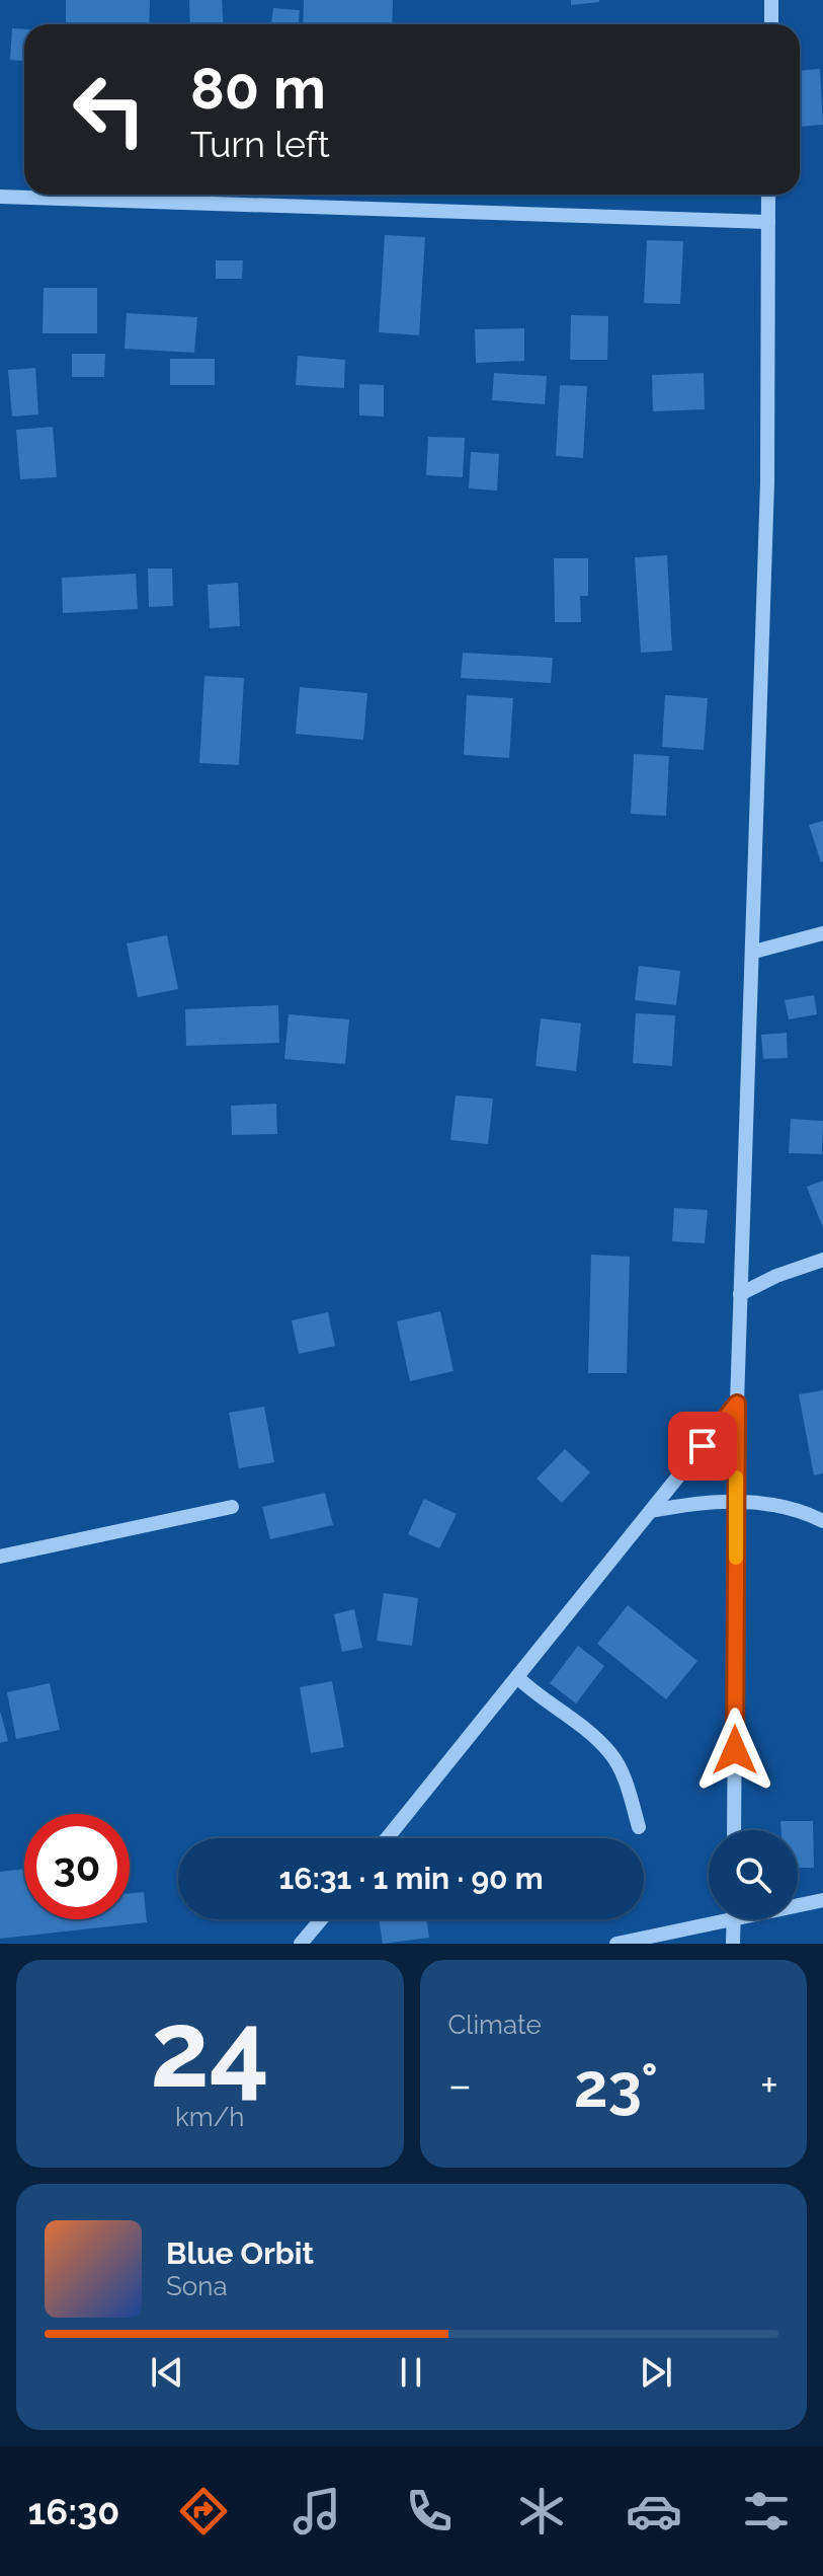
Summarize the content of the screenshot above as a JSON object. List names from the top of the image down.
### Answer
{
  "page": {
    "turn": ["80 m", "Turn left"],
    "limit": "30",
    "trip": "16:31 · 1 min · 90 m",
    "tile": [
      ["24", "km/h"],
      "Climate"
    ],
    "heat": ["−", "23°", "+"],
    "song": ["Blue Orbit", "Sona"],
    "tabs": "16:30"
  }
}
